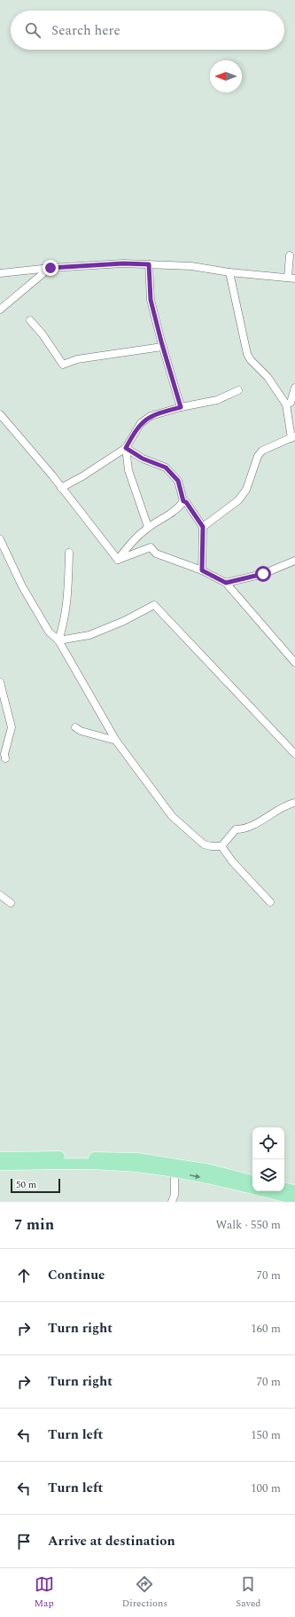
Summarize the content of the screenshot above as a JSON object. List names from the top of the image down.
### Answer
{
  "scale_bar": "50 m",
  "north": "left",
  "page": {
    "search": "Search here",
    "scale": "50 m",
    "heading": ["7 min", "Walk · 550 m"],
    "list": [
      ["Continue", "70 m"],
      ["Turn right", "160 m"],
      ["Turn right", "70 m"],
      ["Turn left", "150 m"],
      ["Turn left", "100 m"],
      "Arrive at destination"
    ],
    "nav": ["Map", "Directions", "Saved"]
  }
}
